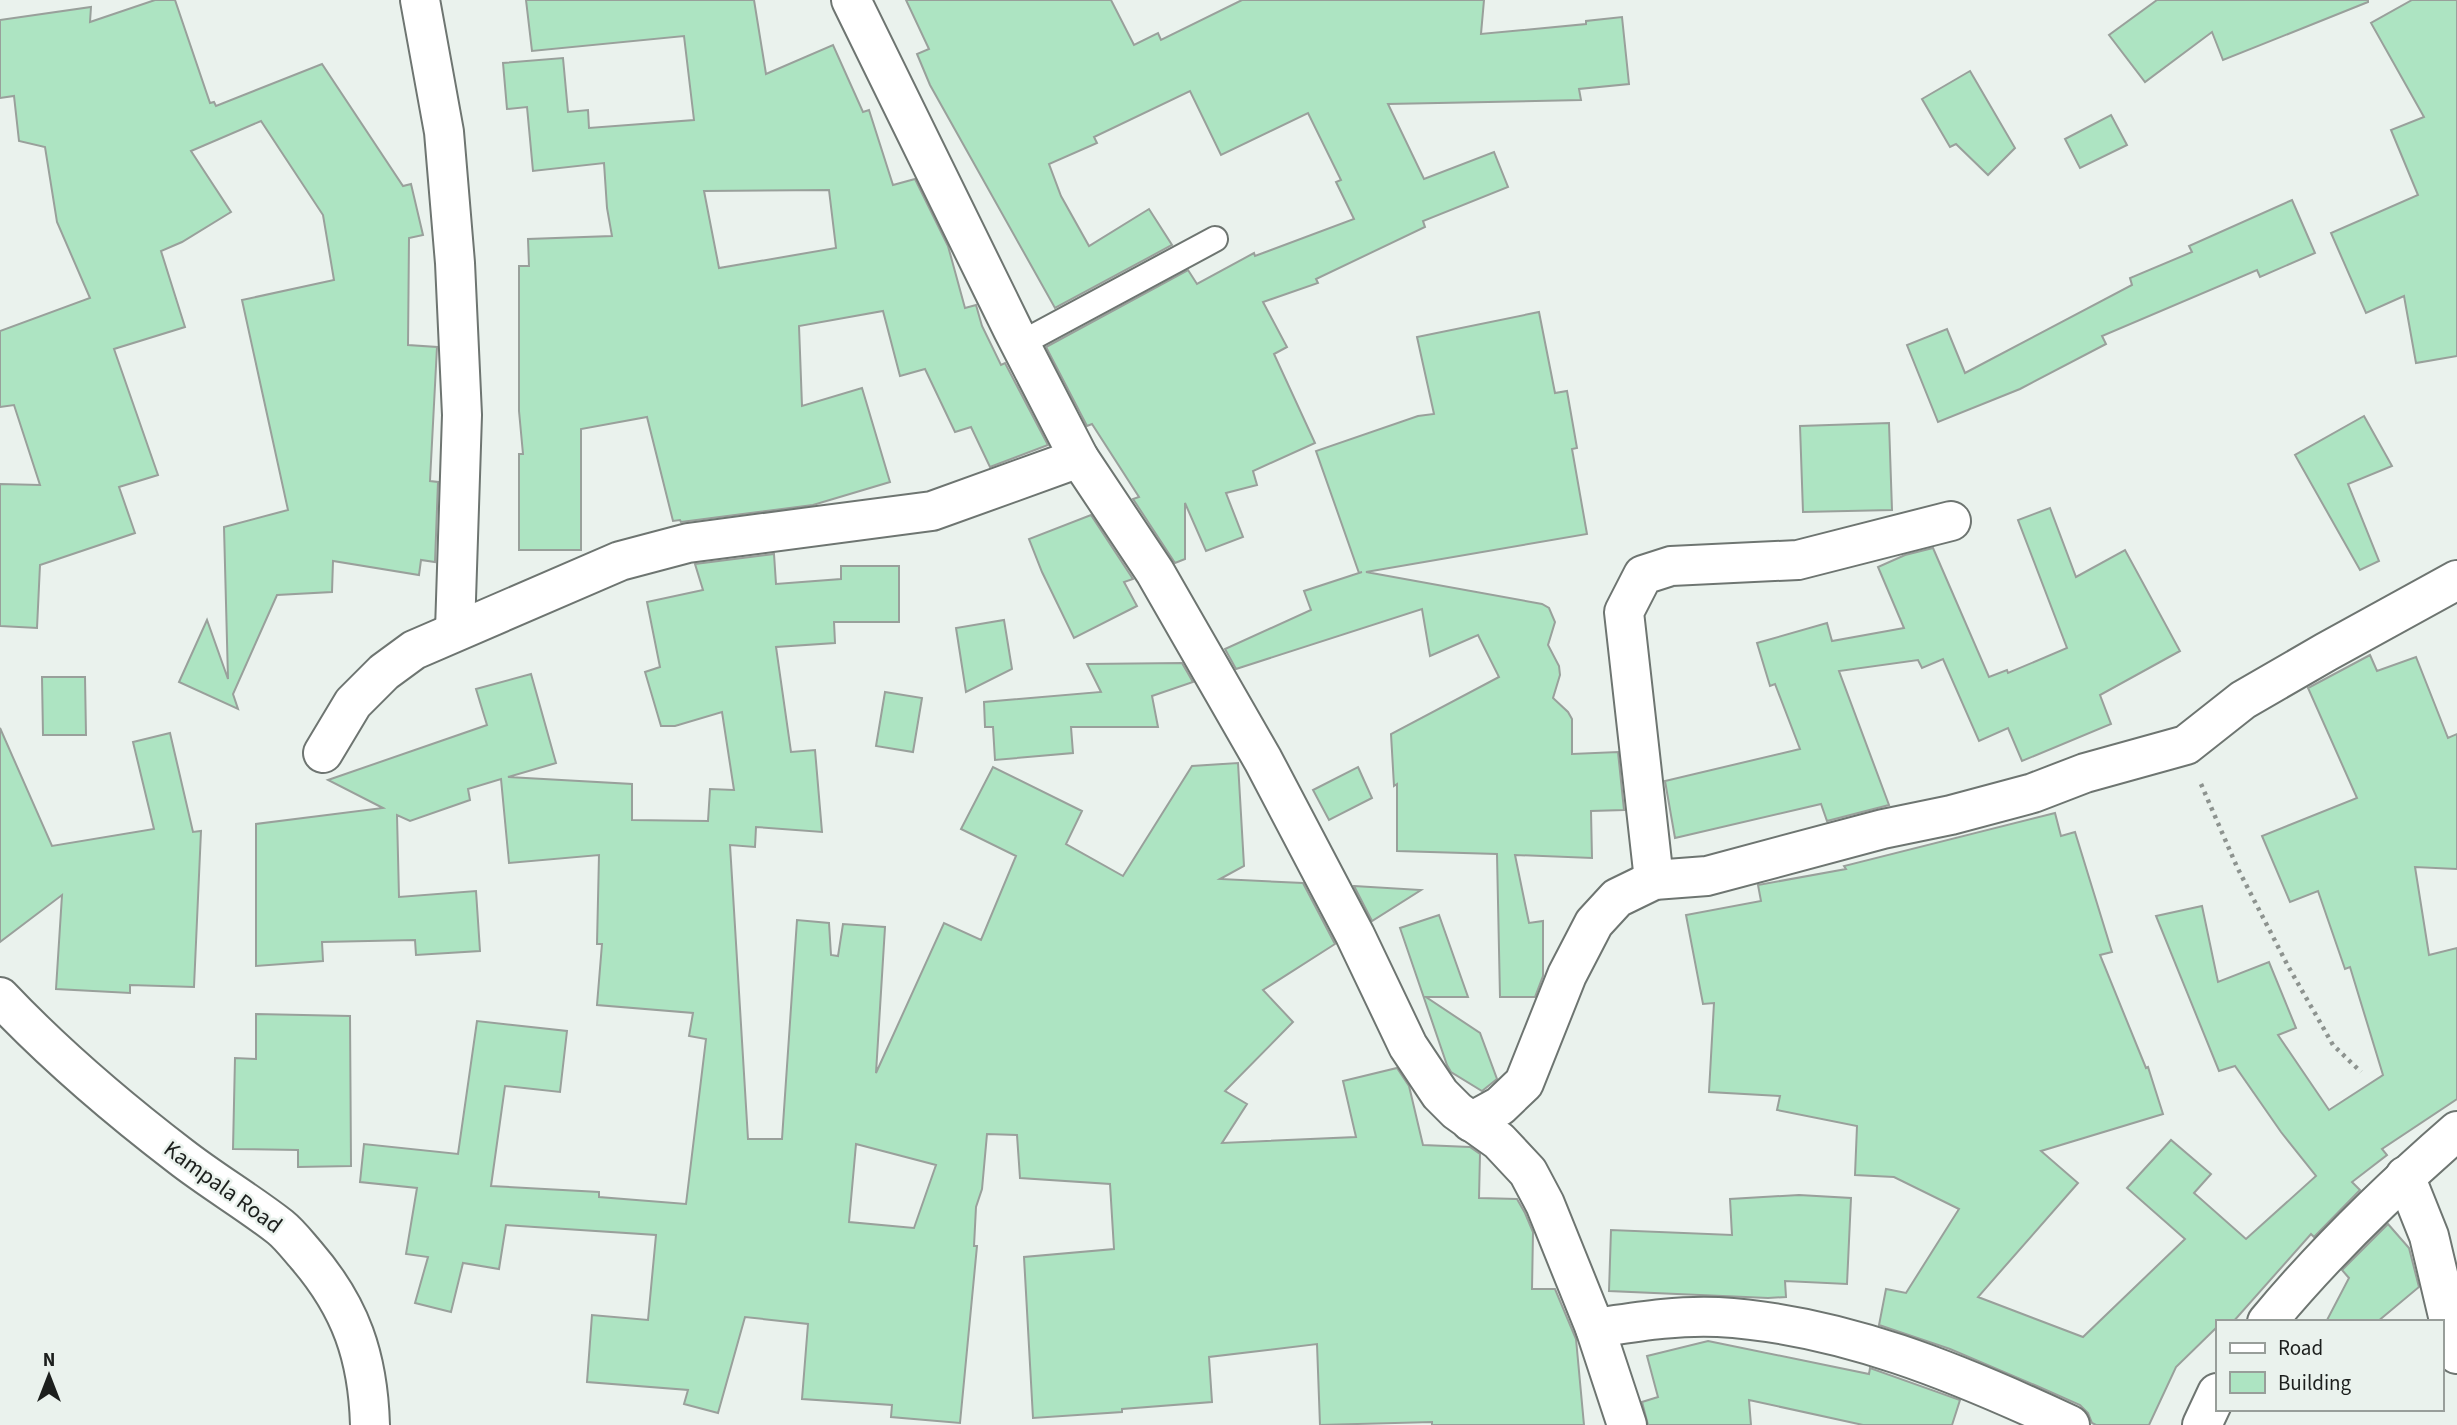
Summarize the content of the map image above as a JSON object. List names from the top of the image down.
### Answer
{
  "streets": {
    "street": ["Kampala Road"]
  },
  "legend": ["Road", "Building"],
  "north": "top"
}
